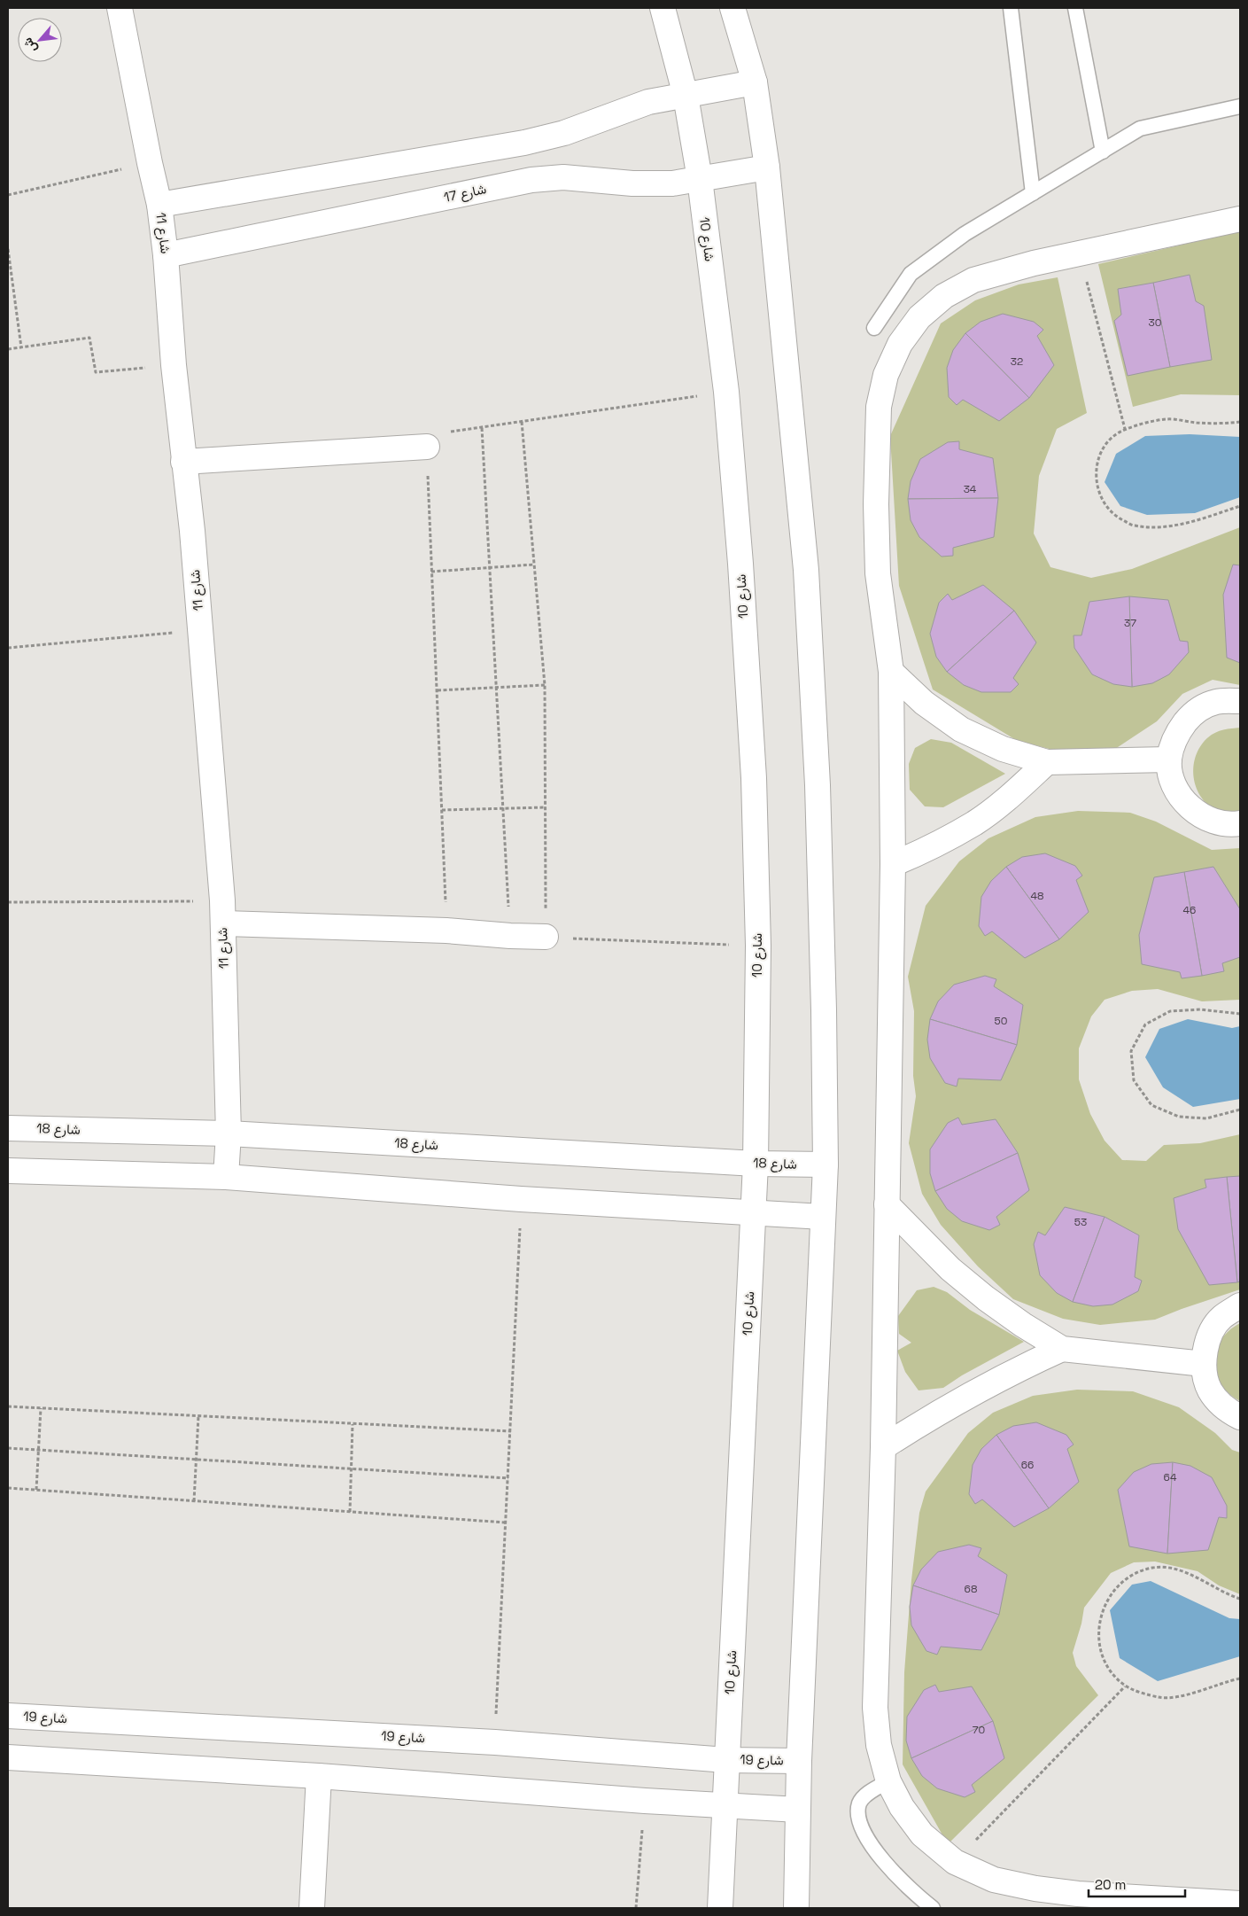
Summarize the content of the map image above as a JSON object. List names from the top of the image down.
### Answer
{
  "streets": {
    "street": [
      "شارع 17",
      "شارع 11",
      "شارع 10",
      "شارع 18",
      "شارع 19"
    ]
  },
  "crossings": [
    ["شارع 17", "شارع 11"],
    ["شارع 17", "شارع 10"],
    ["شارع 11", "شارع 18"],
    ["شارع 10", "شارع 18"],
    ["شارع 10", "شارع 19"]
  ],
  "house_numbers": [
    "30",
    "32",
    "34",
    "37",
    "48",
    "46",
    "50",
    "53",
    "66",
    "64",
    "68",
    "70"
  ],
  "scale_bar": "20 m",
  "north": "bottom left"
}
